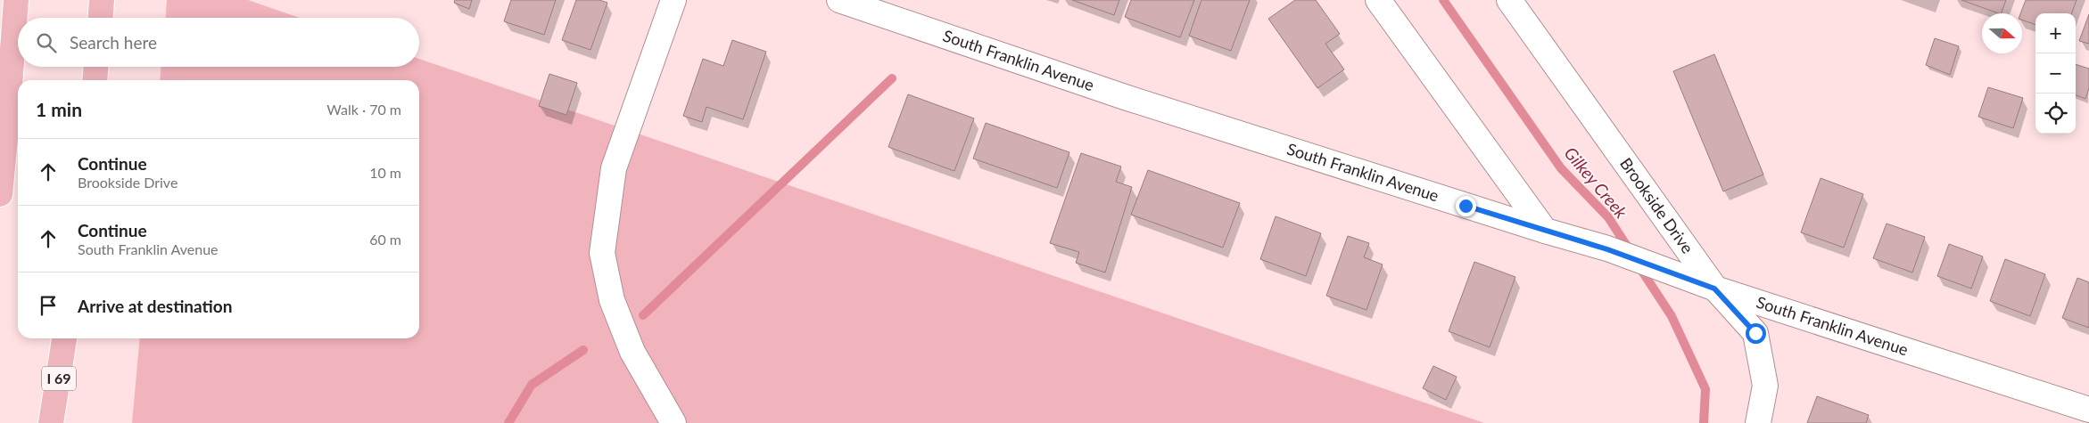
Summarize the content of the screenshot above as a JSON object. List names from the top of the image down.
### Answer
{
  "streets": {
    "highway": ["I 69"],
    "street": ["South Franklin Avenue", "Brookside Drive"]
  },
  "crossings": [
    ["South Franklin Avenue", "Brookside Drive"]
  ],
  "water": ["Gilkey Creek"],
  "north": "right",
  "page": {
    "map_buttons": ["+", "−"],
    "search": "Search here",
    "heading": ["1 min", "Walk · 70 m"],
    "list": [
      ["Continue", "Brookside Drive", "10 m"],
      ["Continue", "South Franklin Avenue", "60 m"],
      "Arrive at destination"
    ]
  }
}
